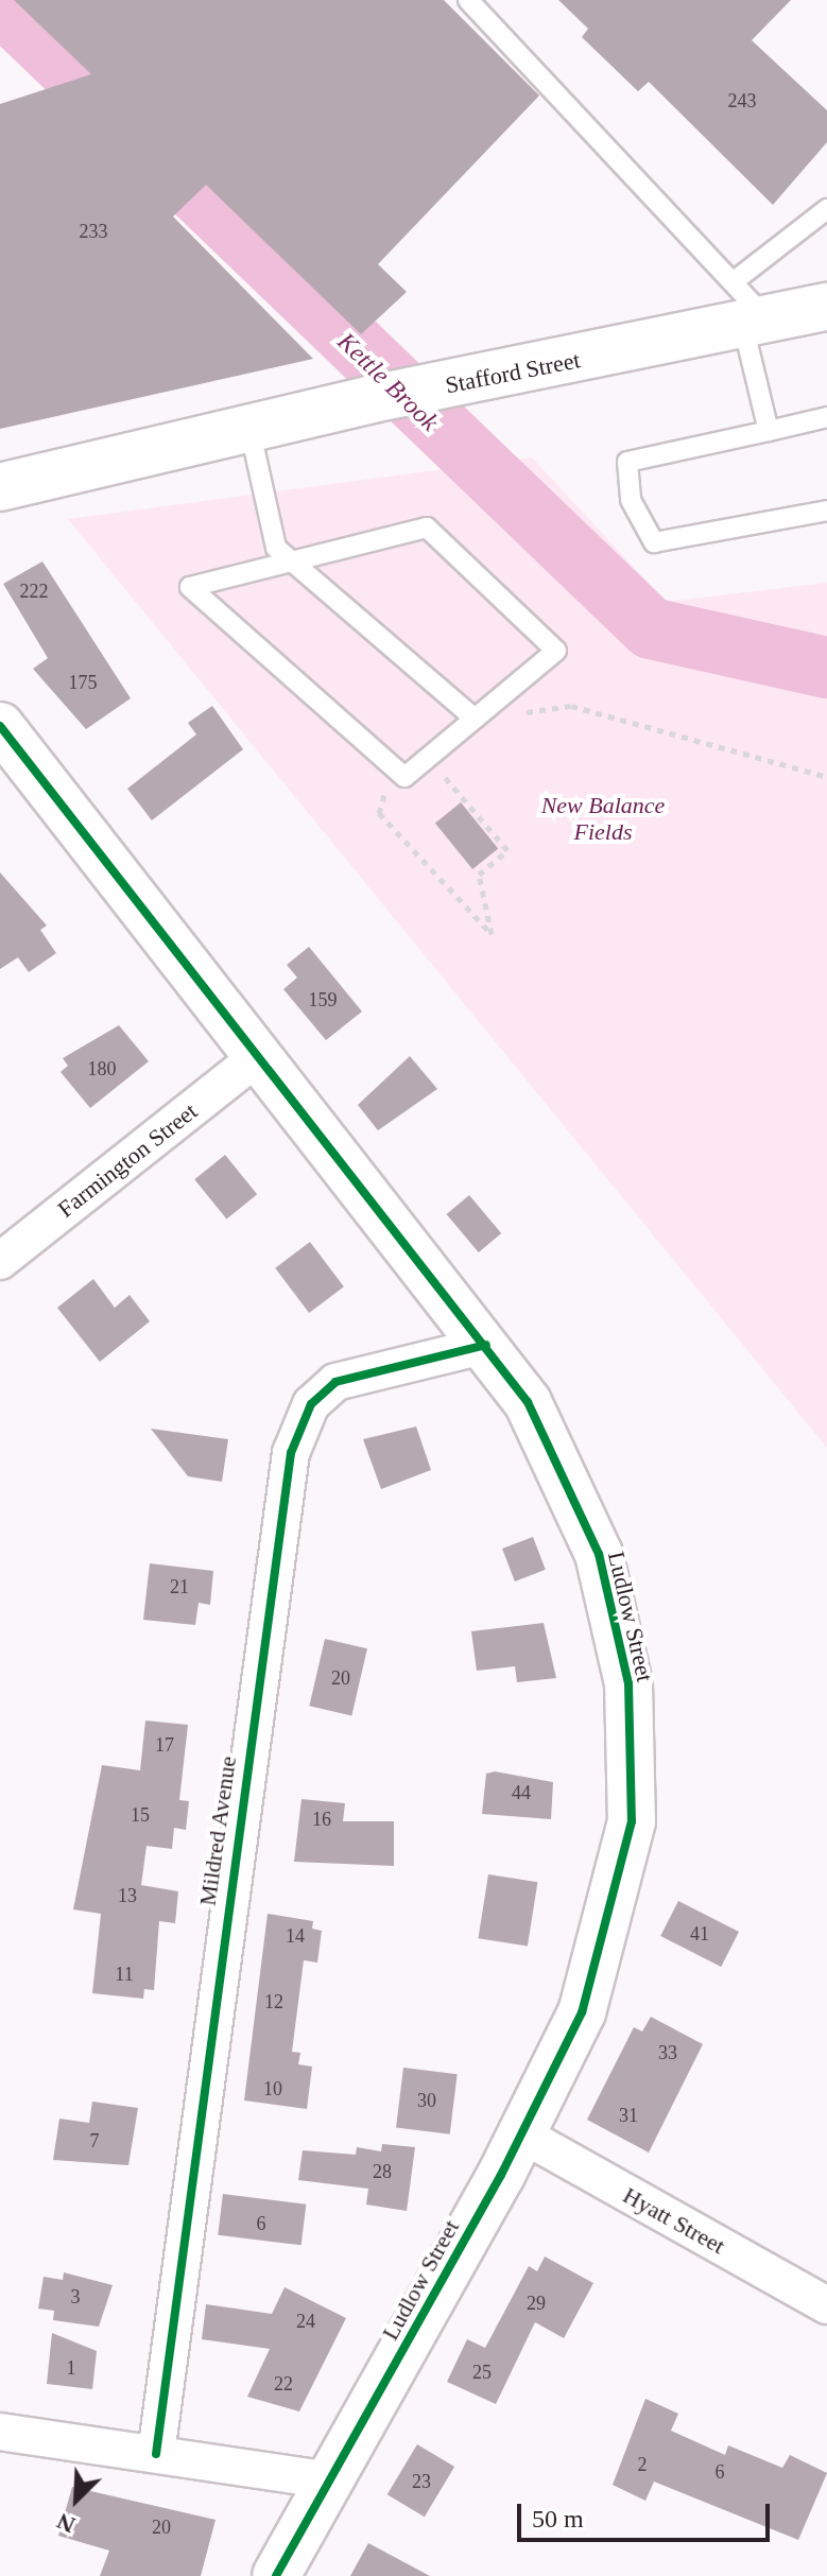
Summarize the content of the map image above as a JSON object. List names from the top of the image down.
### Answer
{
  "streets": {
    "street": [
      "Stafford Street",
      "Farmington Street",
      "Ludlow Street",
      "Mildred Avenue",
      "Hyatt Street"
    ]
  },
  "crossings": [
    ["Farmington Street", "Ludlow Street"],
    ["Ludlow Street", "Mildred Avenue"],
    ["Ludlow Street", "Hyatt Street"]
  ],
  "water": ["Kettle Brook"],
  "parks": ["New Balance Fields"],
  "house_numbers": [
    "243",
    "233",
    "222",
    "175",
    "159",
    "180",
    "21",
    "20",
    "17",
    "44",
    "15",
    "16",
    "13",
    "41",
    "14",
    "11",
    "12",
    "33",
    "10",
    "30",
    "31",
    "7",
    "28",
    "6",
    "3",
    "29",
    "24",
    "1",
    "25",
    "22",
    "2",
    "6",
    "23",
    "20"
  ],
  "scale_bar": "50 m",
  "north": "bottom left"
}
